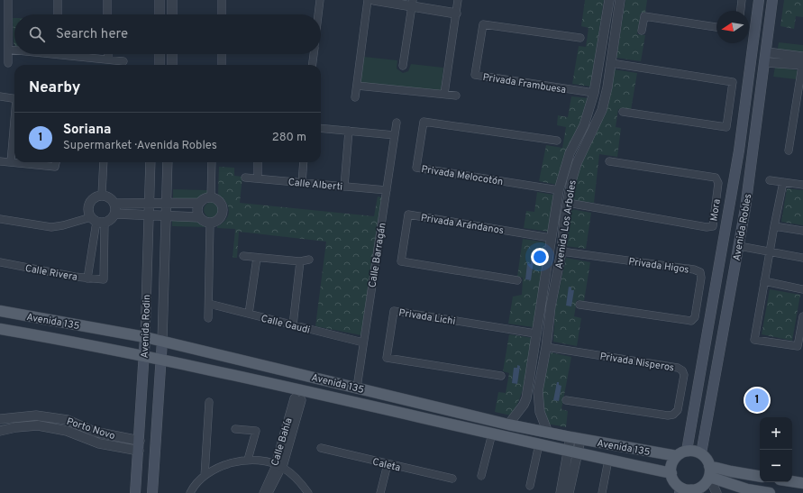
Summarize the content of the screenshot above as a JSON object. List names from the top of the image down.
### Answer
{
  "streets": {
    "main road": ["Avenida Robles", "Avenida 135", "Avenida Rodin"],
    "street": [
      "Privada Frambuesa",
      "Privada Melocotón",
      "Calle Alberti",
      "Mora",
      "Privada Arándanos",
      "Avenida Los Arboles",
      "Calle Barragán",
      "Privada Higos",
      "Calle Rivera",
      "Privada Lichi",
      "Calle Gaudi",
      "Privada Nisperos",
      "Porto Novo",
      "Calle Bahía",
      "Caleta"
    ]
  },
  "crossings": [
    ["Privada Frambuesa", "Avenida Los Arboles"],
    ["Privada Melocotón", "Avenida Los Arboles"],
    ["Calle Alberti", "Calle Barragán"],
    ["Mora", "Avenida Los Arboles"],
    ["Privada Arándanos", "Avenida Los Arboles"],
    ["Avenida Los Arboles", "Privada Higos"],
    ["Avenida Los Arboles", "Privada Lichi"],
    ["Avenida Los Arboles", "Avenida 135"],
    ["Avenida Los Arboles", "Privada Nisperos"],
    ["Avenida Robles", "Avenida 135"],
    ["Calle Barragán", "Avenida 135"],
    ["Calle Barragán", "Calle Gaudi"],
    ["Avenida 135", "Avenida Rodin"],
    ["Avenida 135", "Calle Bahía"],
    ["Avenida Rodin", "Porto Novo"]
  ],
  "north": "left",
  "page": {
    "search": "Search here",
    "heading": "Nearby",
    "list": [
      {
        "mark": "1",
        "name": "Soriana",
        "note": "Supermarket · Avenida Robles",
        "value": "280 m"
      }
    ],
    "pins": "1",
    "map_buttons": ["+", "−"]
  }
}
